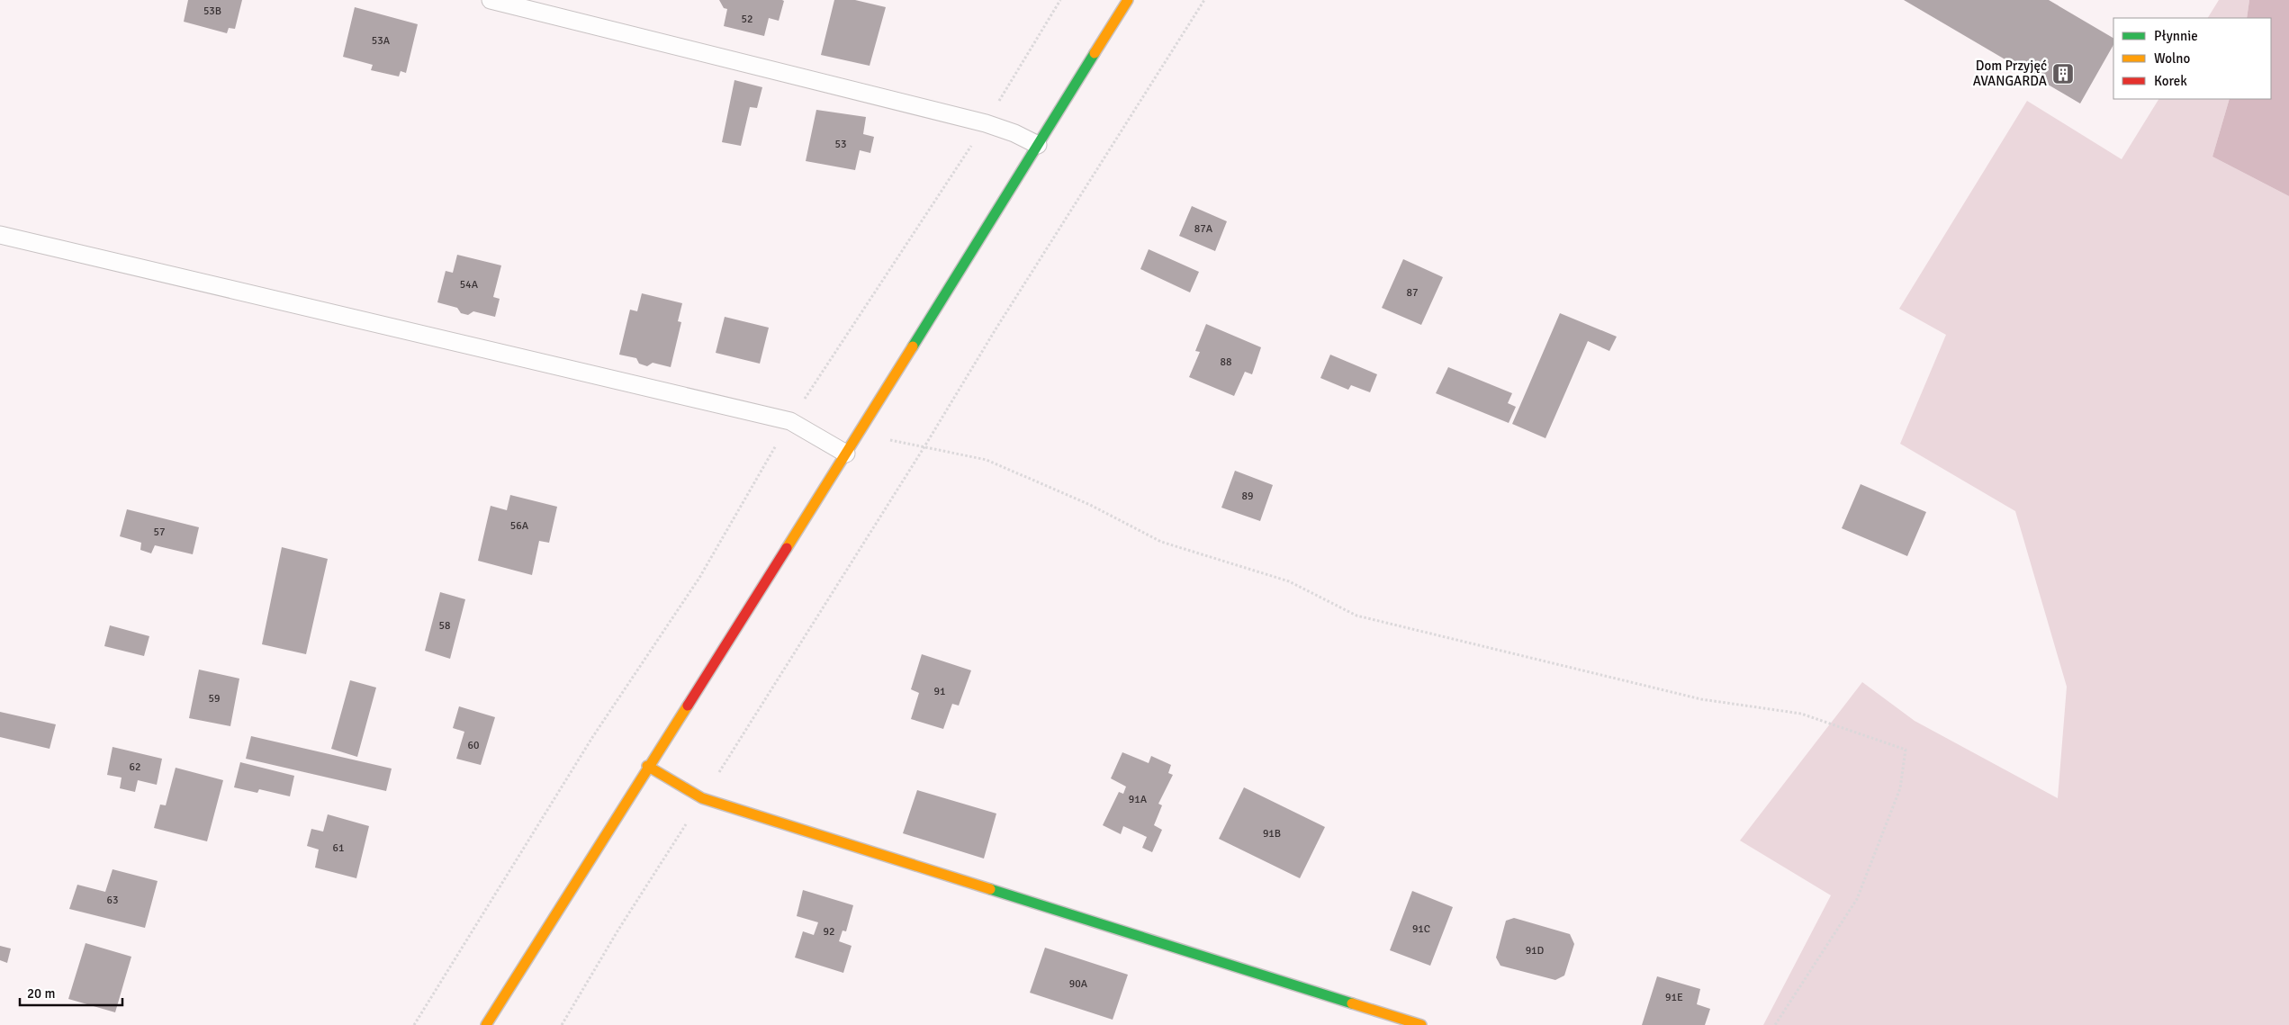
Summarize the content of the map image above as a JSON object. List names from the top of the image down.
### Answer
{
  "places": {
    "building": ["Dom Przyjęć AVANGARDA"]
  },
  "house_numbers": [
    "53B",
    "52",
    "53A",
    "53",
    "87A",
    "54A",
    "87",
    "88",
    "89",
    "56A",
    "57",
    "58",
    "91",
    "59",
    "60",
    "62",
    "91A",
    "91B",
    "61",
    "63",
    "91C",
    "92",
    "91D",
    "90A",
    "91E"
  ],
  "legend": ["Płynnie", "Wolno", "Korek"],
  "scale_bar": "20 m"
}
